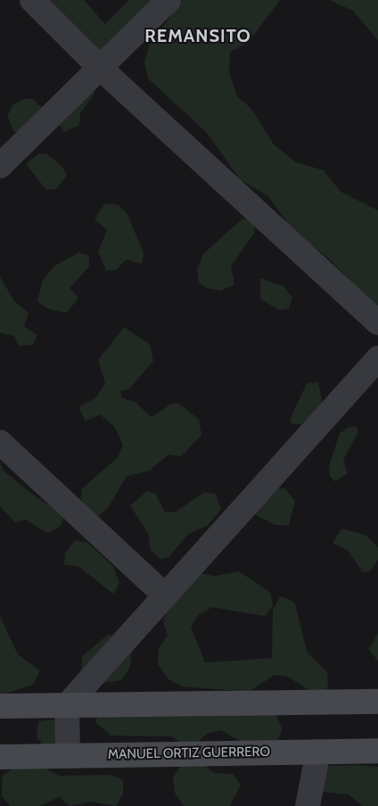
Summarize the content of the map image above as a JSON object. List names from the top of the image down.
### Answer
{
  "streets": {
    "street": ["MANUEL ORTIZ GUERRERO"]
  },
  "districts": ["REMANSITO"]
}
